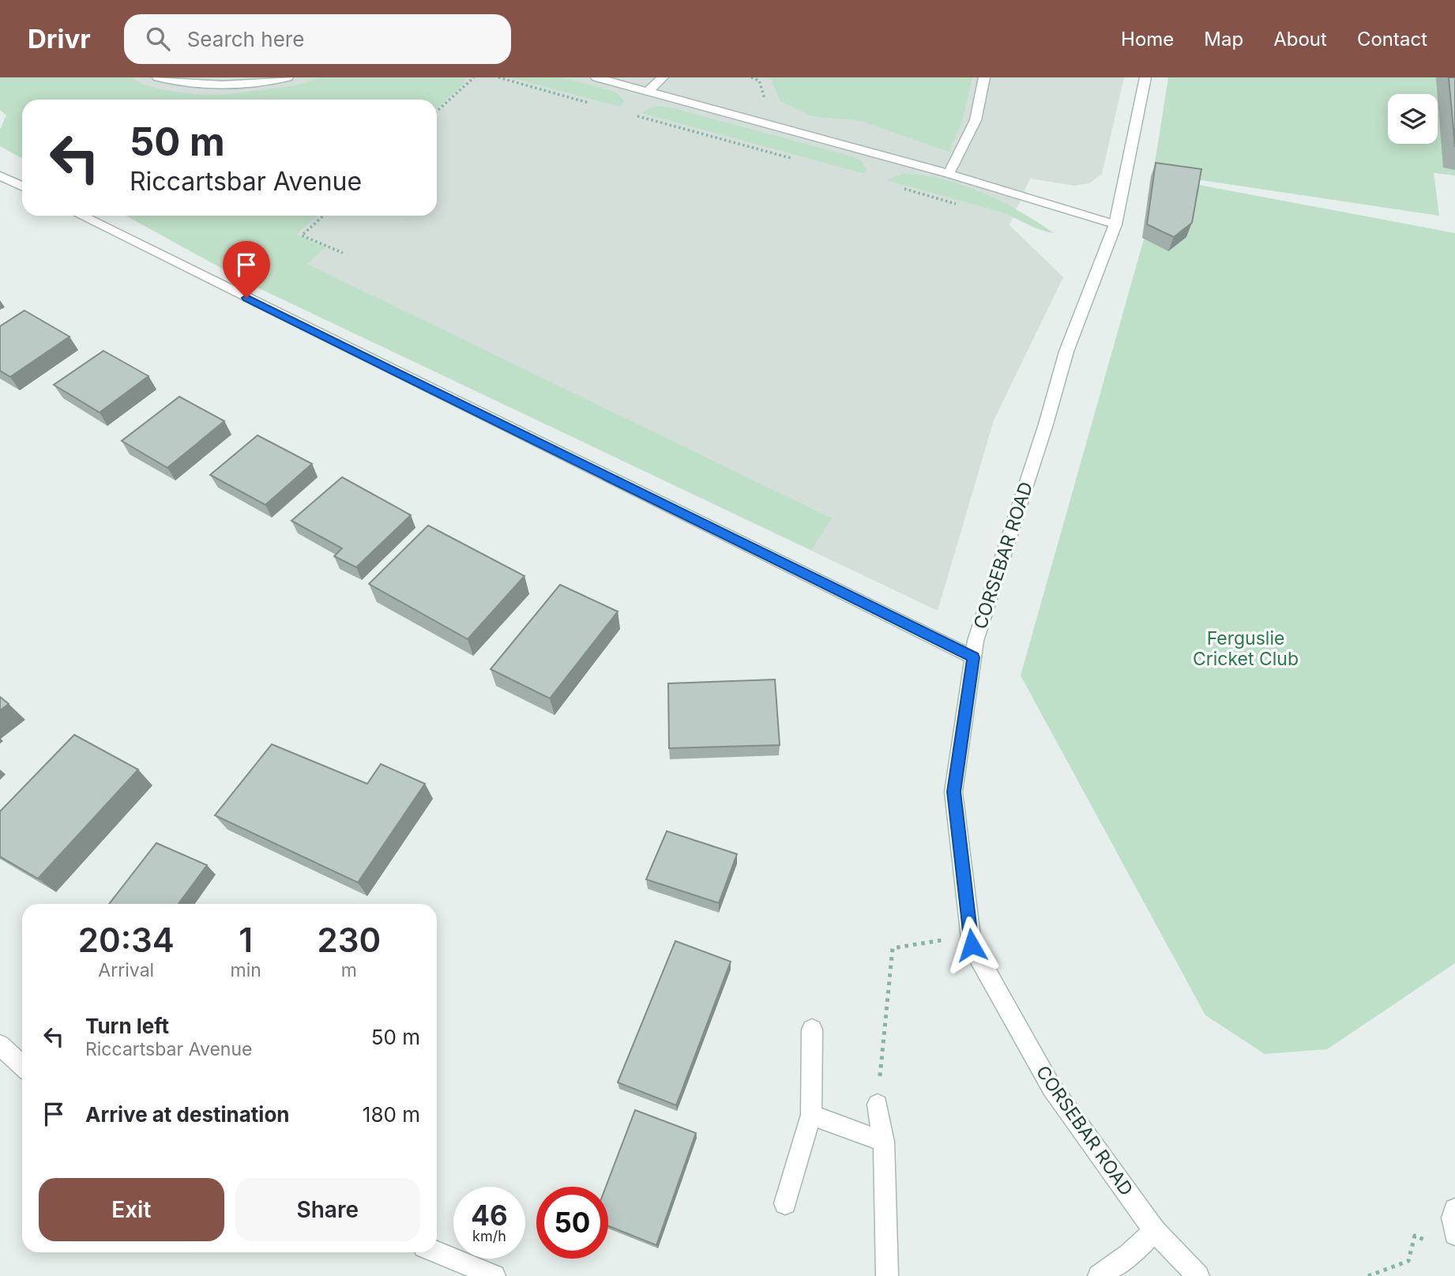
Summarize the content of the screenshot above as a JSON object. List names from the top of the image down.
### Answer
{
  "streets": {
    "street": ["CORSEBAR ROAD"]
  },
  "parks": ["Ferguslie Cricket Club"],
  "page": {
    "header": "Drivr",
    "search": "Search here",
    "nav": [
      "Home",
      "Map",
      "About",
      "Contact"
    ],
    "turn": ["50 m", "Riccartsbar Avenue"],
    "eta": [
      "20:34",
      "Arrival",
      "1",
      "min",
      "230",
      "m"
    ],
    "list": [
      {
        "name": "Turn left",
        "note": "Riccartsbar Avenue",
        "value": "50 m"
      },
      {
        "name": "Arrive at destination",
        "value": "180 m"
      }
    ],
    "buttons": ["Exit", "Share"],
    "speed": "46 km/h",
    "limit": "50"
  }
}
